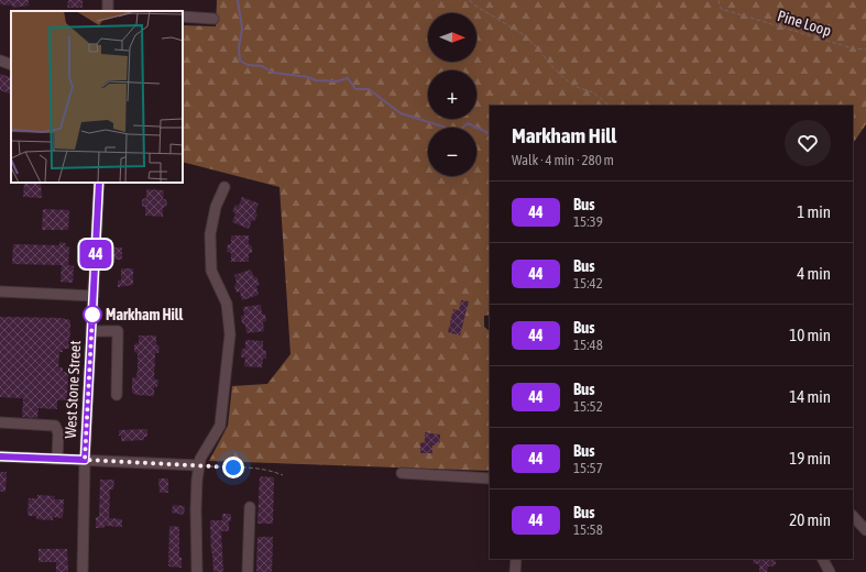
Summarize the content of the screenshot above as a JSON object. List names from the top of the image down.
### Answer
{
  "streets": {
    "street": ["West Stone Street"],
    "path": ["Pine Loop"]
  },
  "places": ["Markham Hill"],
  "lines": ["bus line 44"],
  "north": "right",
  "page": {
    "on_map": "44",
    "map_buttons": ["+", "−"],
    "heading": ["Markham Hill", "Walk · 4 min · 280 m"],
    "list": [
      {
        "mark": "44",
        "name": "Bus",
        "note": "15:39",
        "value": "1 min"
      },
      {
        "mark": "44",
        "name": "Bus",
        "note": "15:42",
        "value": "4 min"
      },
      {
        "mark": "44",
        "name": "Bus",
        "note": "15:48",
        "value": "10 min"
      },
      {
        "mark": "44",
        "name": "Bus",
        "note": "15:52",
        "value": "14 min"
      },
      {
        "mark": "44",
        "name": "Bus",
        "note": "15:57",
        "value": "19 min"
      },
      {
        "mark": "44",
        "name": "Bus",
        "note": "15:58",
        "value": "20 min"
      }
    ]
  }
}
